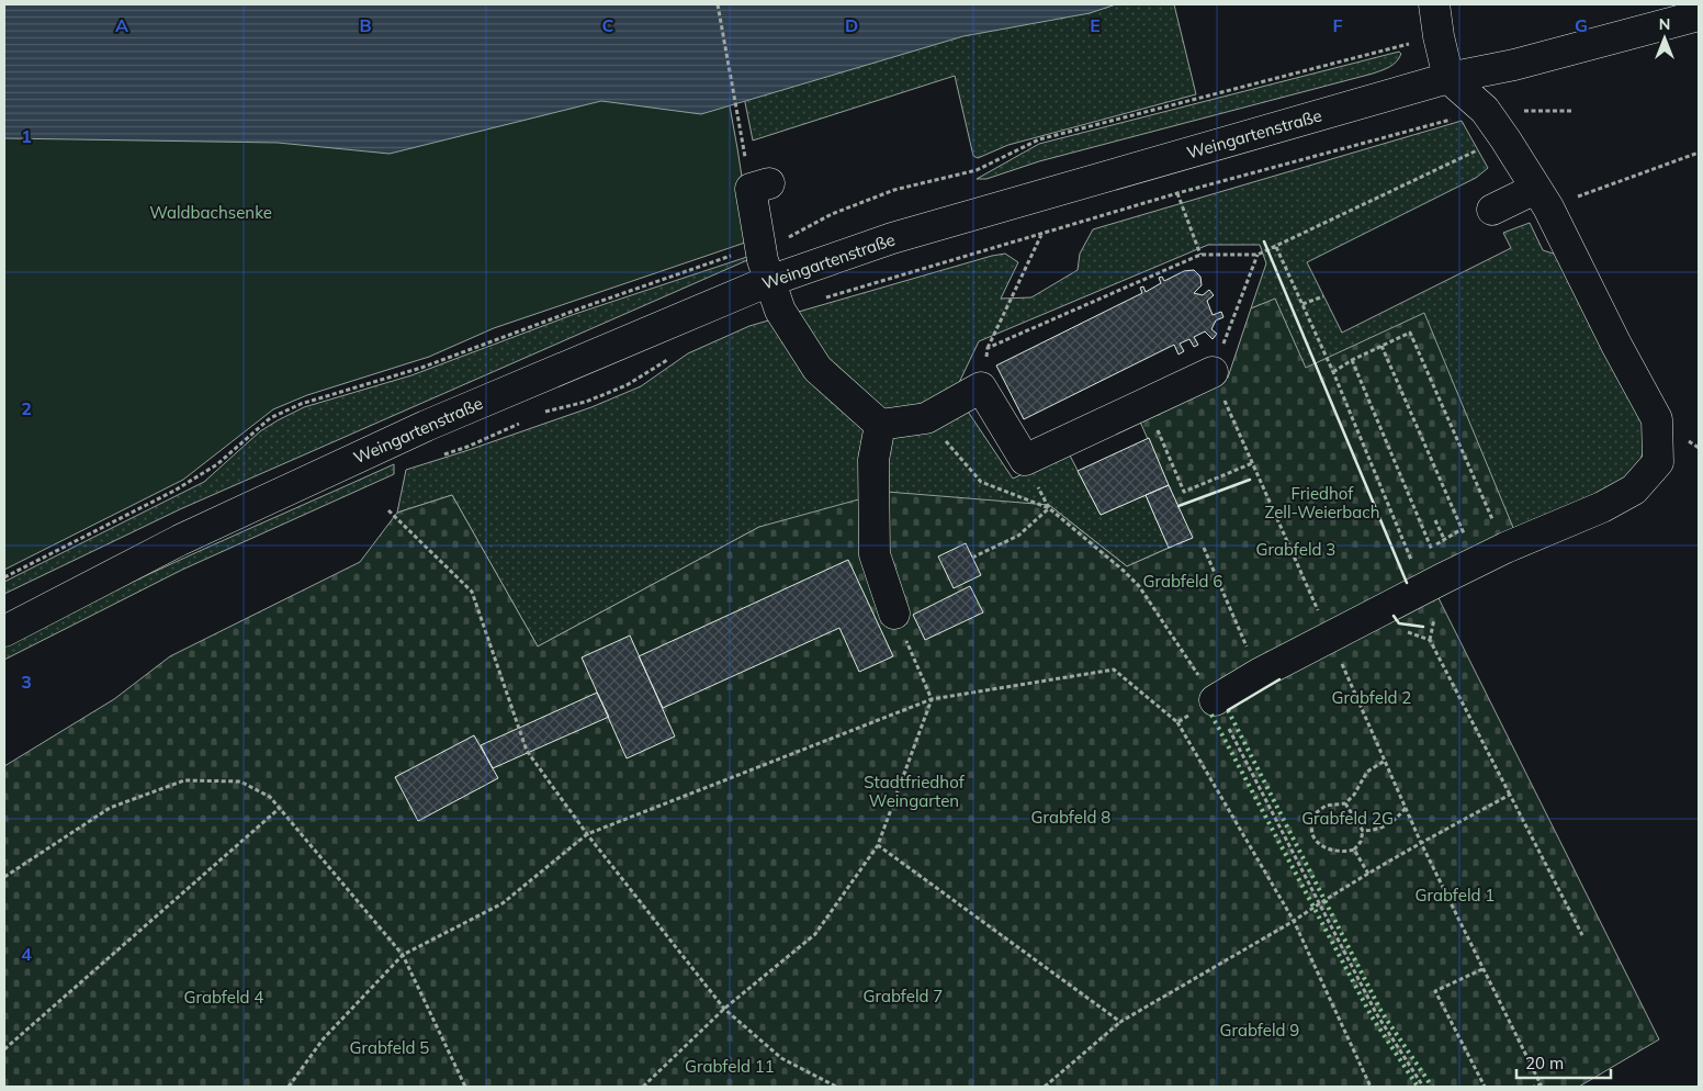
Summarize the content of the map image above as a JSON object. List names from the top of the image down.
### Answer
{
  "streets": {
    "street": ["Weingartenstraße"]
  },
  "parks": [
    "Waldbachsenke",
    "Friedhof Zell-Weierbach",
    "Grabfeld 3",
    "Grabfeld 6",
    "Grabfeld 2",
    "Stadtfriedhof Weingarten",
    "Grabfeld 8",
    "Grabfeld 2G",
    "Grabfeld 1",
    "Grabfeld 7",
    "Grabfeld 4",
    "Grabfeld 9",
    "Grabfeld 5",
    "Grabfeld 11"
  ],
  "scale_bar": "20 m",
  "north": "top",
  "grid": {
    "columns": [
      "A",
      "B",
      "C",
      "D",
      "E",
      "F",
      "G"
    ],
    "rows": [
      "1",
      "2",
      "3",
      "4"
    ]
  }
}
